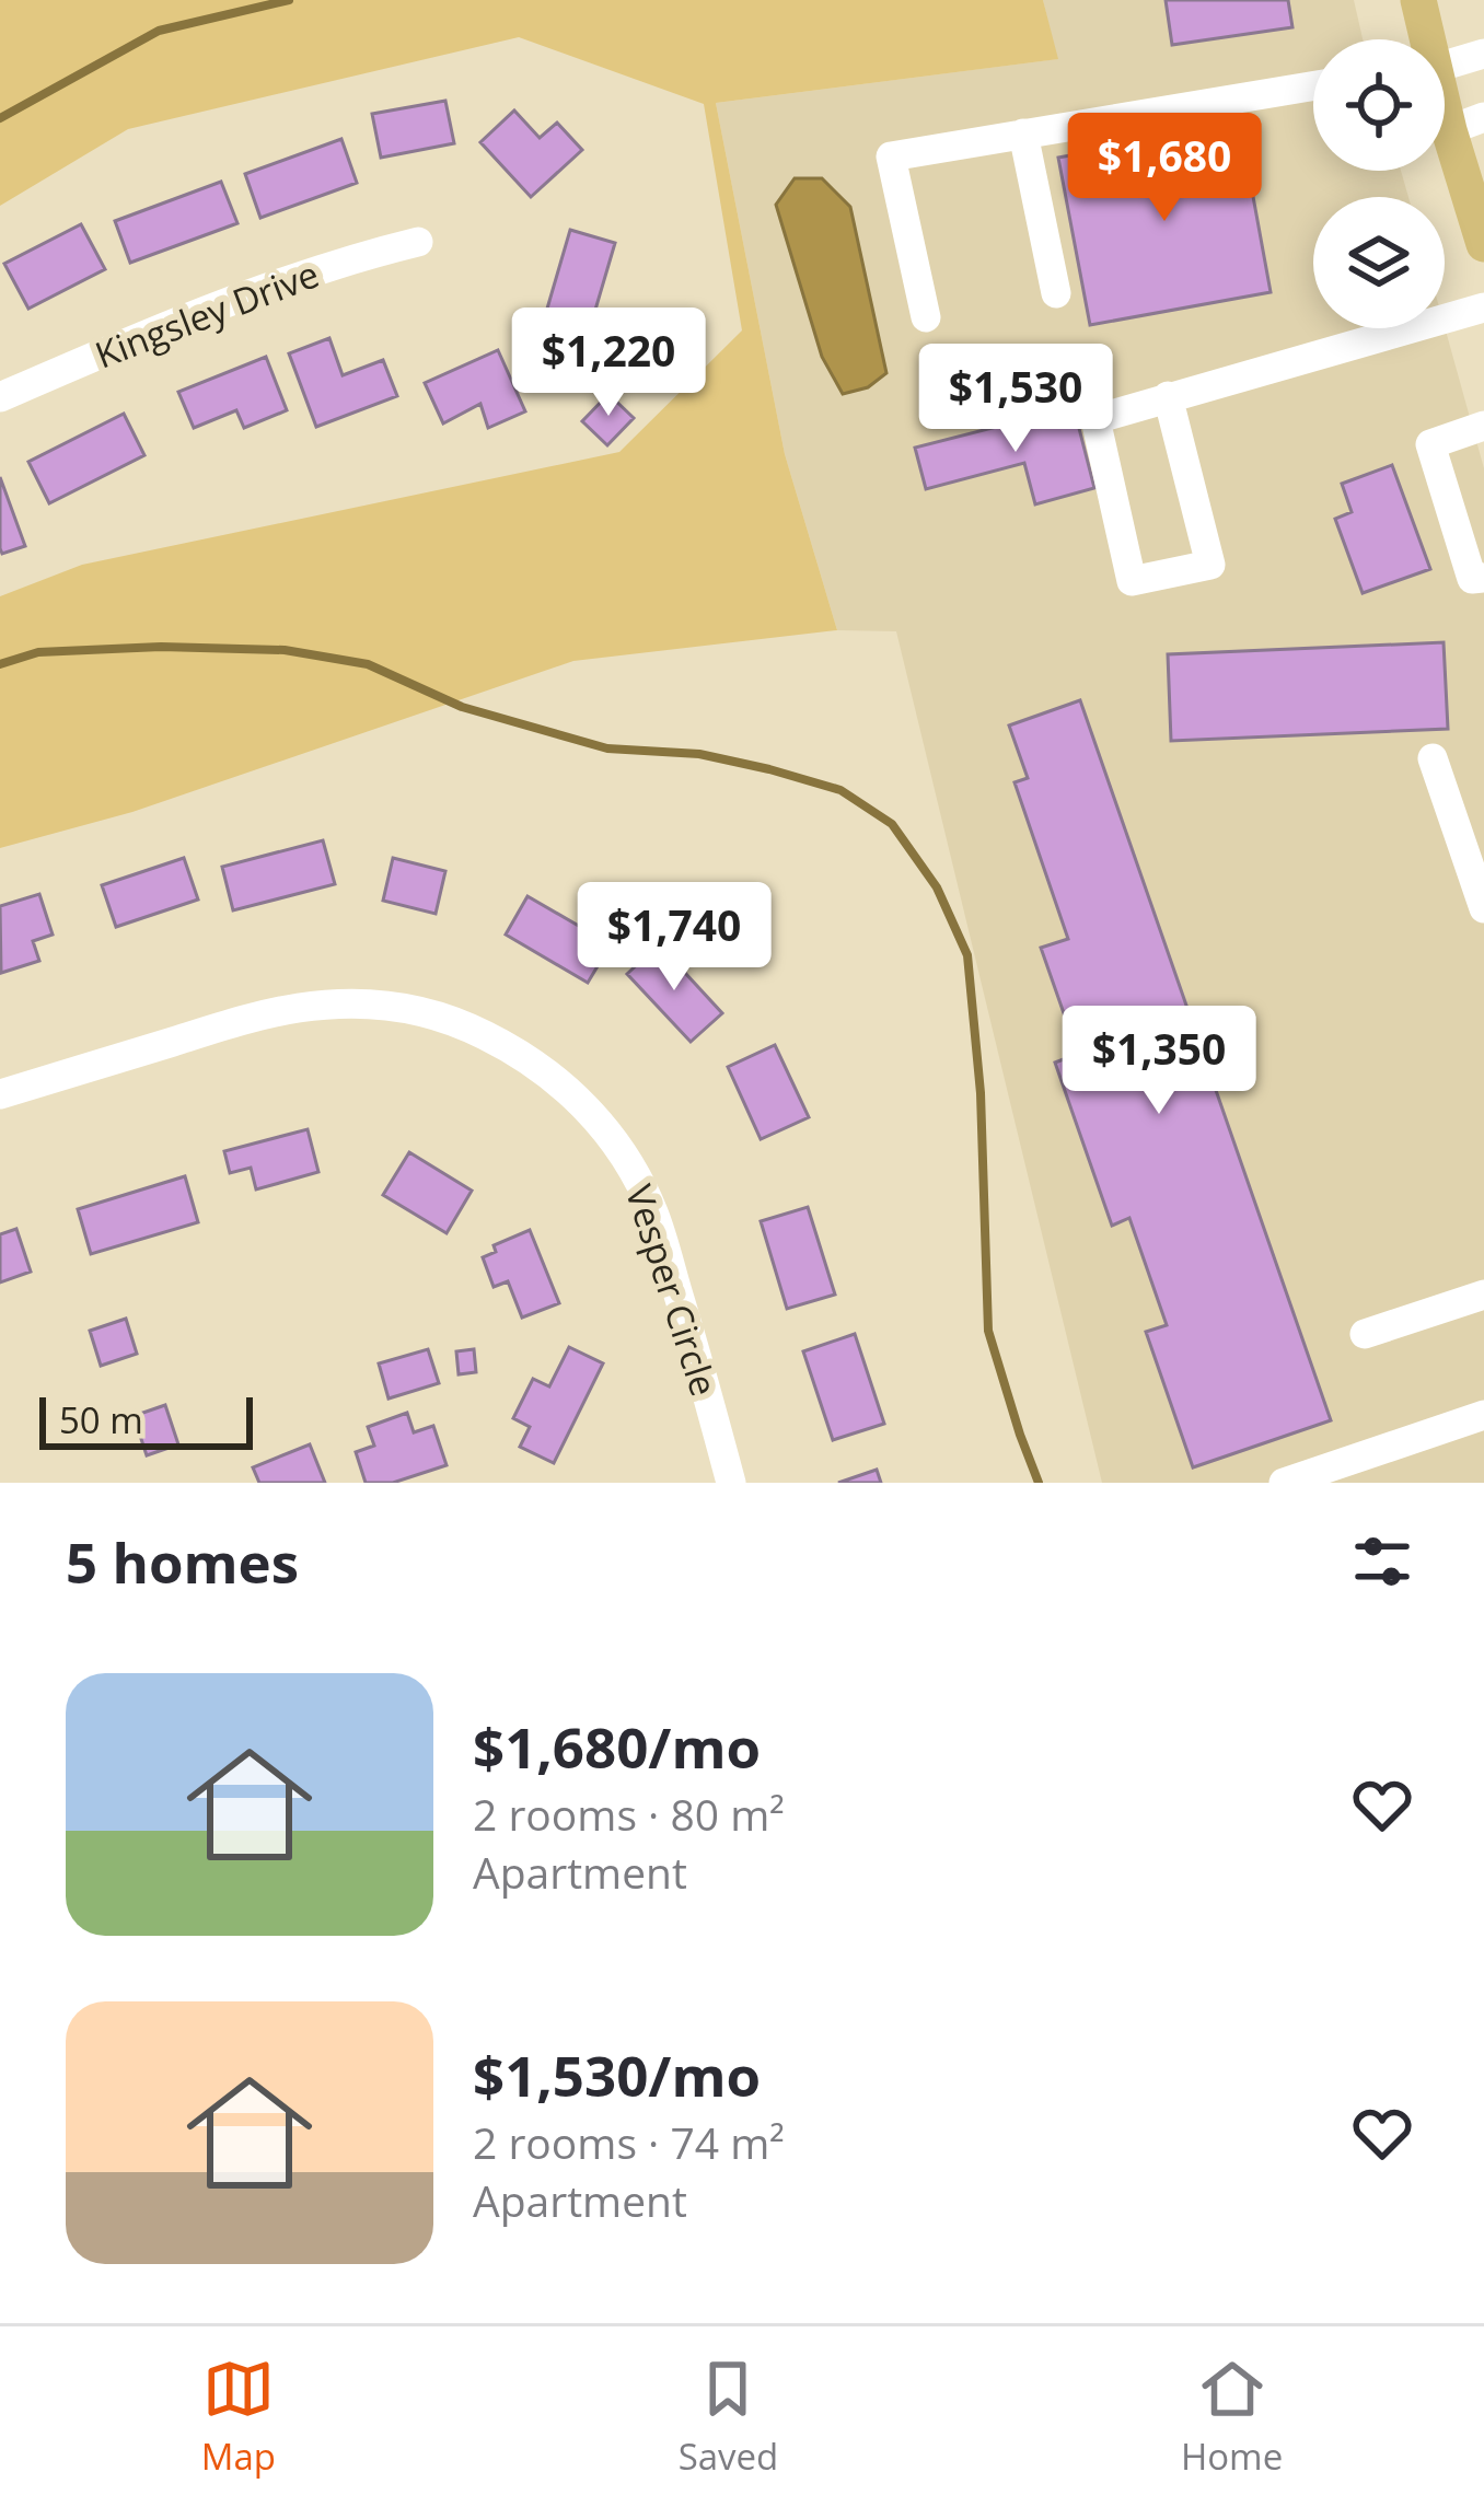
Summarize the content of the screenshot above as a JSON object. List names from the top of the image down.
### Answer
{
  "streets": {
    "street": ["Kingsley Drive", "Vesper Circle"]
  },
  "scale_bar": "50 m",
  "page": {
    "price": [
      "$1,680",
      "$1,220",
      "$1,530",
      "$1,740",
      "$1,350"
    ],
    "scale": "50 m",
    "heading": "5 homes",
    "list": [
      {
        "name": "$1,680/mo",
        "note": "2 rooms · 80 m² · Apartment"
      },
      {
        "name": "$1,530/mo",
        "note": "2 rooms · 74 m² · Apartment"
      }
    ],
    "tabs": ["Map", "Saved", "Home"]
  }
}
